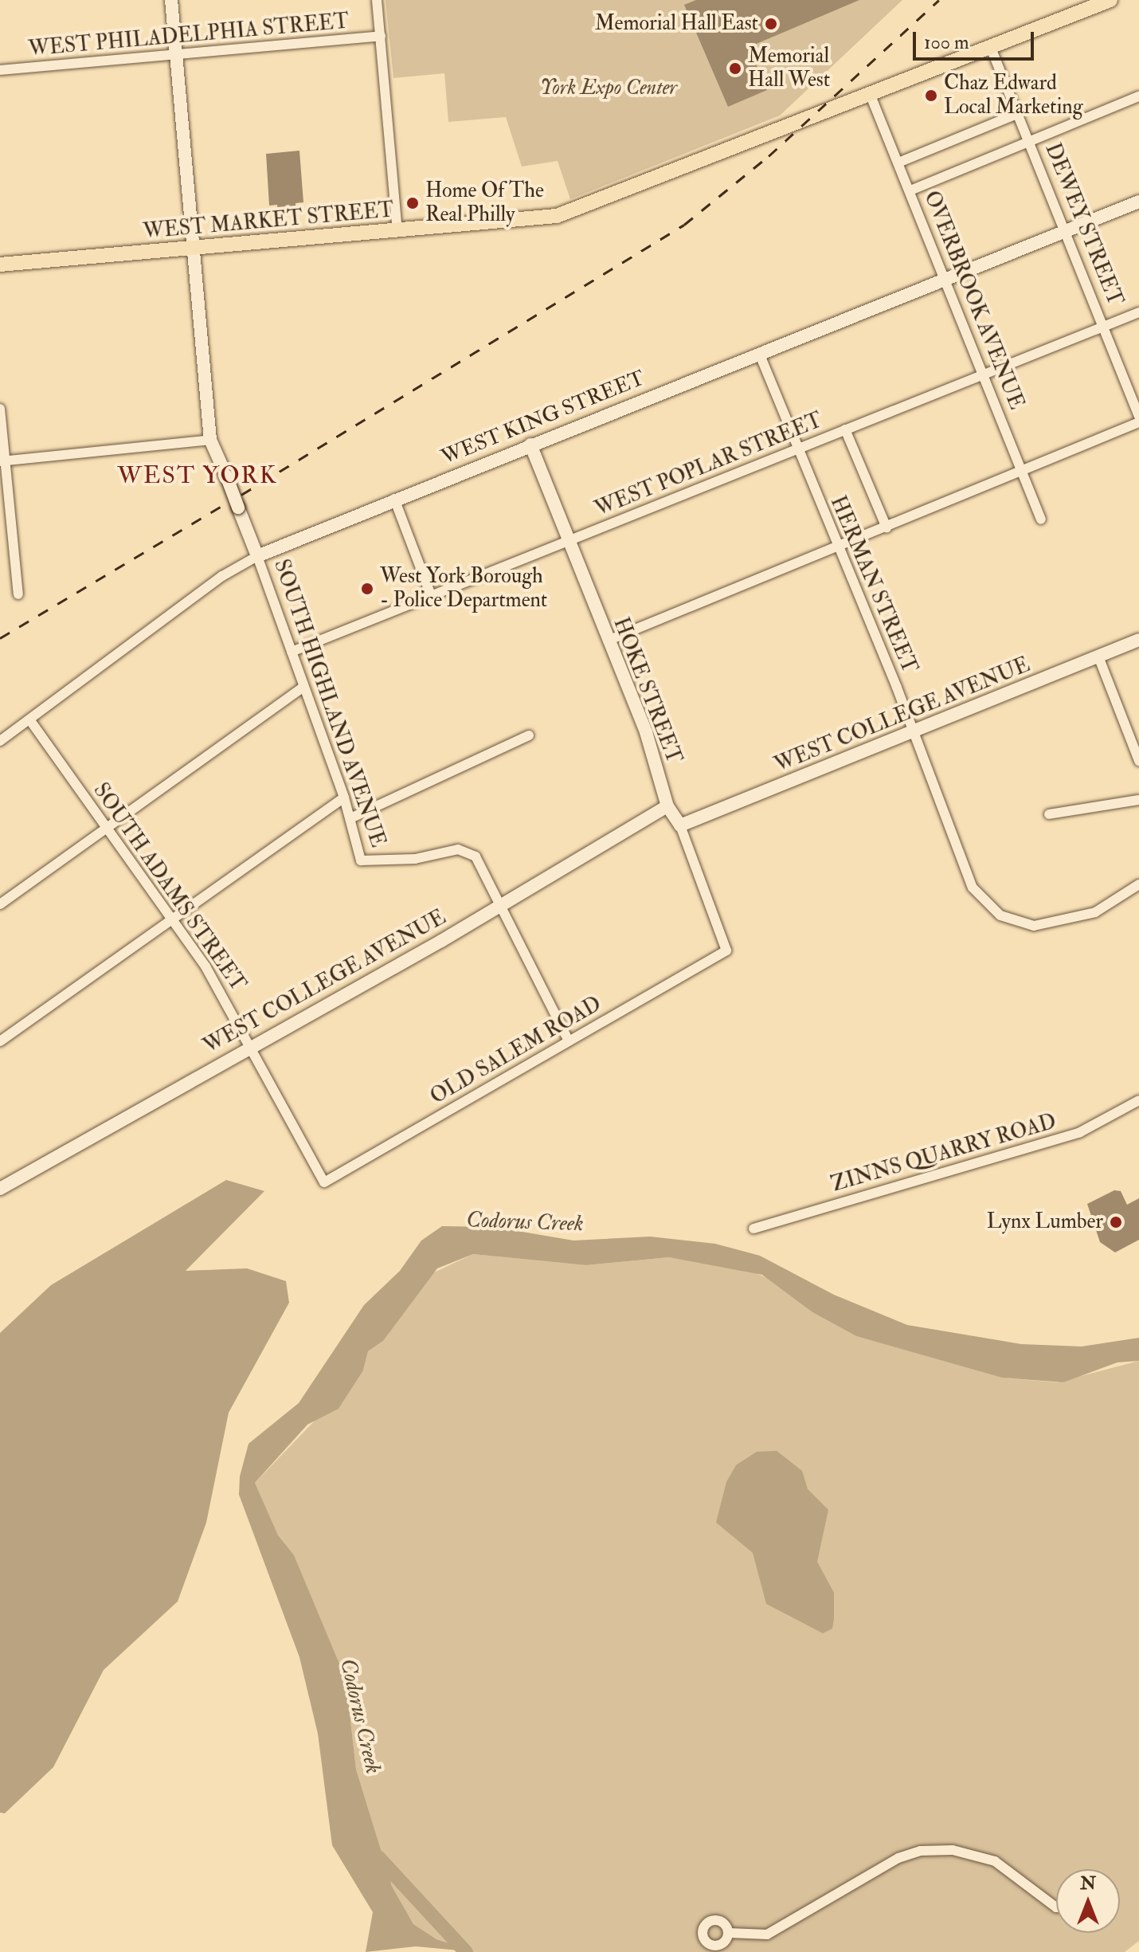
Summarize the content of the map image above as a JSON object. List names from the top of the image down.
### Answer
{
  "streets": {
    "main road": ["WEST MARKET STREET"],
    "street": [
      "WEST PHILADELPHIA STREET",
      "DEWEY STREET",
      "OVERBROOK AVENUE",
      "WEST KING STREET",
      "WEST POPLAR STREET",
      "HERMAN STREET",
      "HOKE STREET",
      "SOUTH HIGHLAND AVENUE",
      "WEST COLLEGE AVENUE",
      "SOUTH ADAMS STREET",
      "OLD SALEM ROAD",
      "ZINNS QUARRY ROAD"
    ]
  },
  "crossings": [
    ["WEST PHILADELPHIA STREET", "SOUTH HIGHLAND AVENUE"],
    ["WEST MARKET STREET", "DEWEY STREET"],
    ["WEST MARKET STREET", "OVERBROOK AVENUE"],
    ["WEST MARKET STREET", "SOUTH HIGHLAND AVENUE"],
    ["DEWEY STREET", "WEST KING STREET"],
    ["DEWEY STREET", "WEST POPLAR STREET"],
    ["OVERBROOK AVENUE", "WEST KING STREET"],
    ["OVERBROOK AVENUE", "WEST POPLAR STREET"],
    ["WEST KING STREET", "HERMAN STREET"],
    ["WEST KING STREET", "HOKE STREET"],
    ["WEST KING STREET", "SOUTH HIGHLAND AVENUE"],
    ["WEST KING STREET", "SOUTH ADAMS STREET"],
    ["WEST POPLAR STREET", "HERMAN STREET"],
    ["WEST POPLAR STREET", "HOKE STREET"],
    ["WEST POPLAR STREET", "SOUTH HIGHLAND AVENUE"],
    ["HERMAN STREET", "WEST COLLEGE AVENUE"],
    ["HOKE STREET", "WEST COLLEGE AVENUE"],
    ["HOKE STREET", "OLD SALEM ROAD"],
    ["SOUTH HIGHLAND AVENUE", "WEST COLLEGE AVENUE"],
    ["SOUTH HIGHLAND AVENUE", "OLD SALEM ROAD"],
    ["WEST COLLEGE AVENUE", "SOUTH ADAMS STREET"],
    ["SOUTH ADAMS STREET", "OLD SALEM ROAD"]
  ],
  "districts": ["WEST YORK"],
  "water": ["Codorus Creek"],
  "parks": ["York Expo Center"],
  "places": [
    "Memorial Hall East",
    "Memorial Hall West",
    "Chaz Edward Local Marketing",
    "Home Of The Real Philly",
    "West York Borough - Police Department",
    "Lynx Lumber"
  ],
  "scale_bar": "100 m",
  "north": "top"
}
